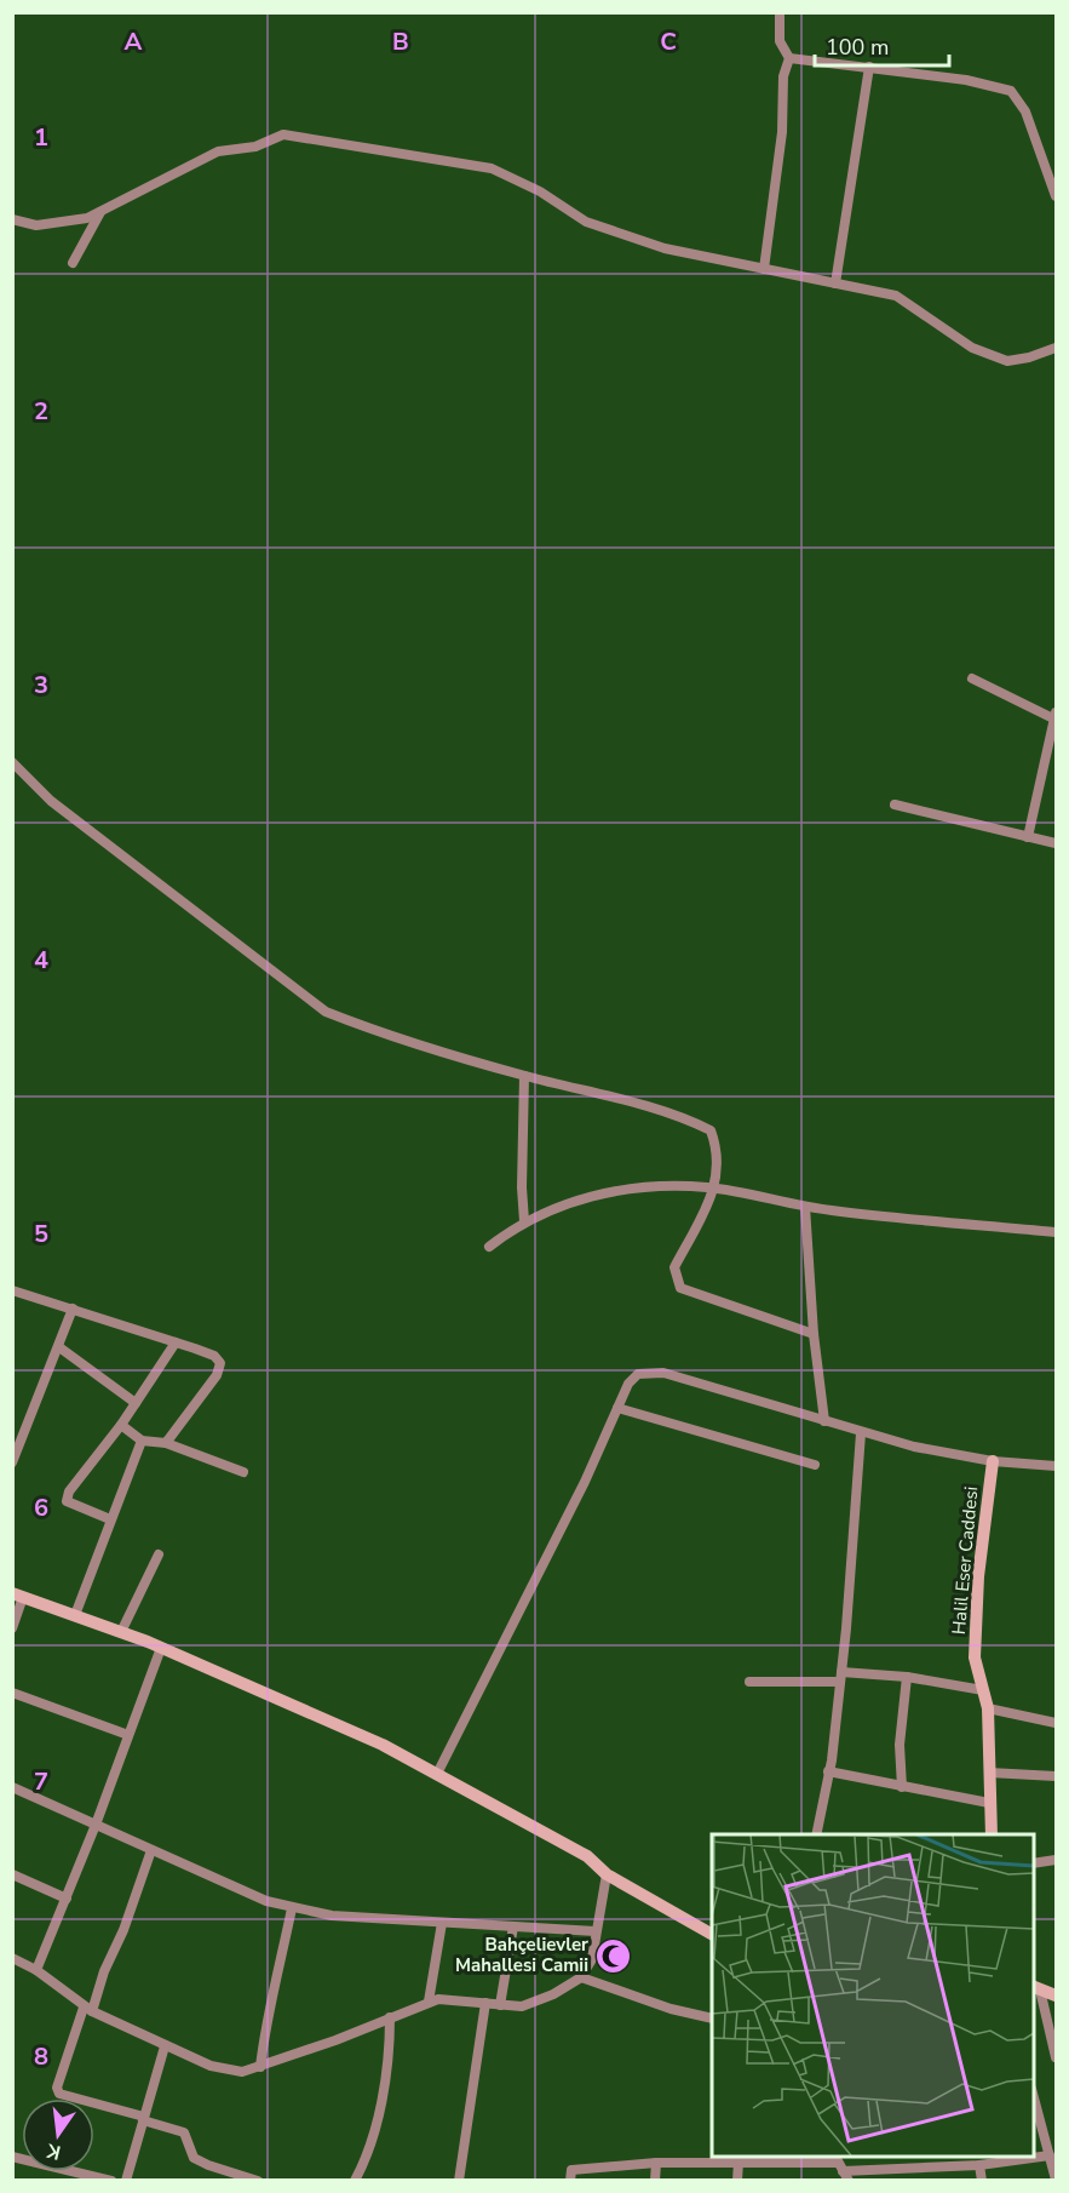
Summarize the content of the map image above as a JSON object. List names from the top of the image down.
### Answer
{
  "streets": {
    "street": ["Halil Eser Caddesi"]
  },
  "places": {
    "mosque": ["Bahçelievler Mahallesi Camii"]
  },
  "scale_bar": "100 m",
  "north": "bottom",
  "grid": {
    "columns": ["A", "B", "C"],
    "rows": [
      "1",
      "2",
      "3",
      "4",
      "5",
      "6",
      "7",
      "8"
    ]
  }
}
